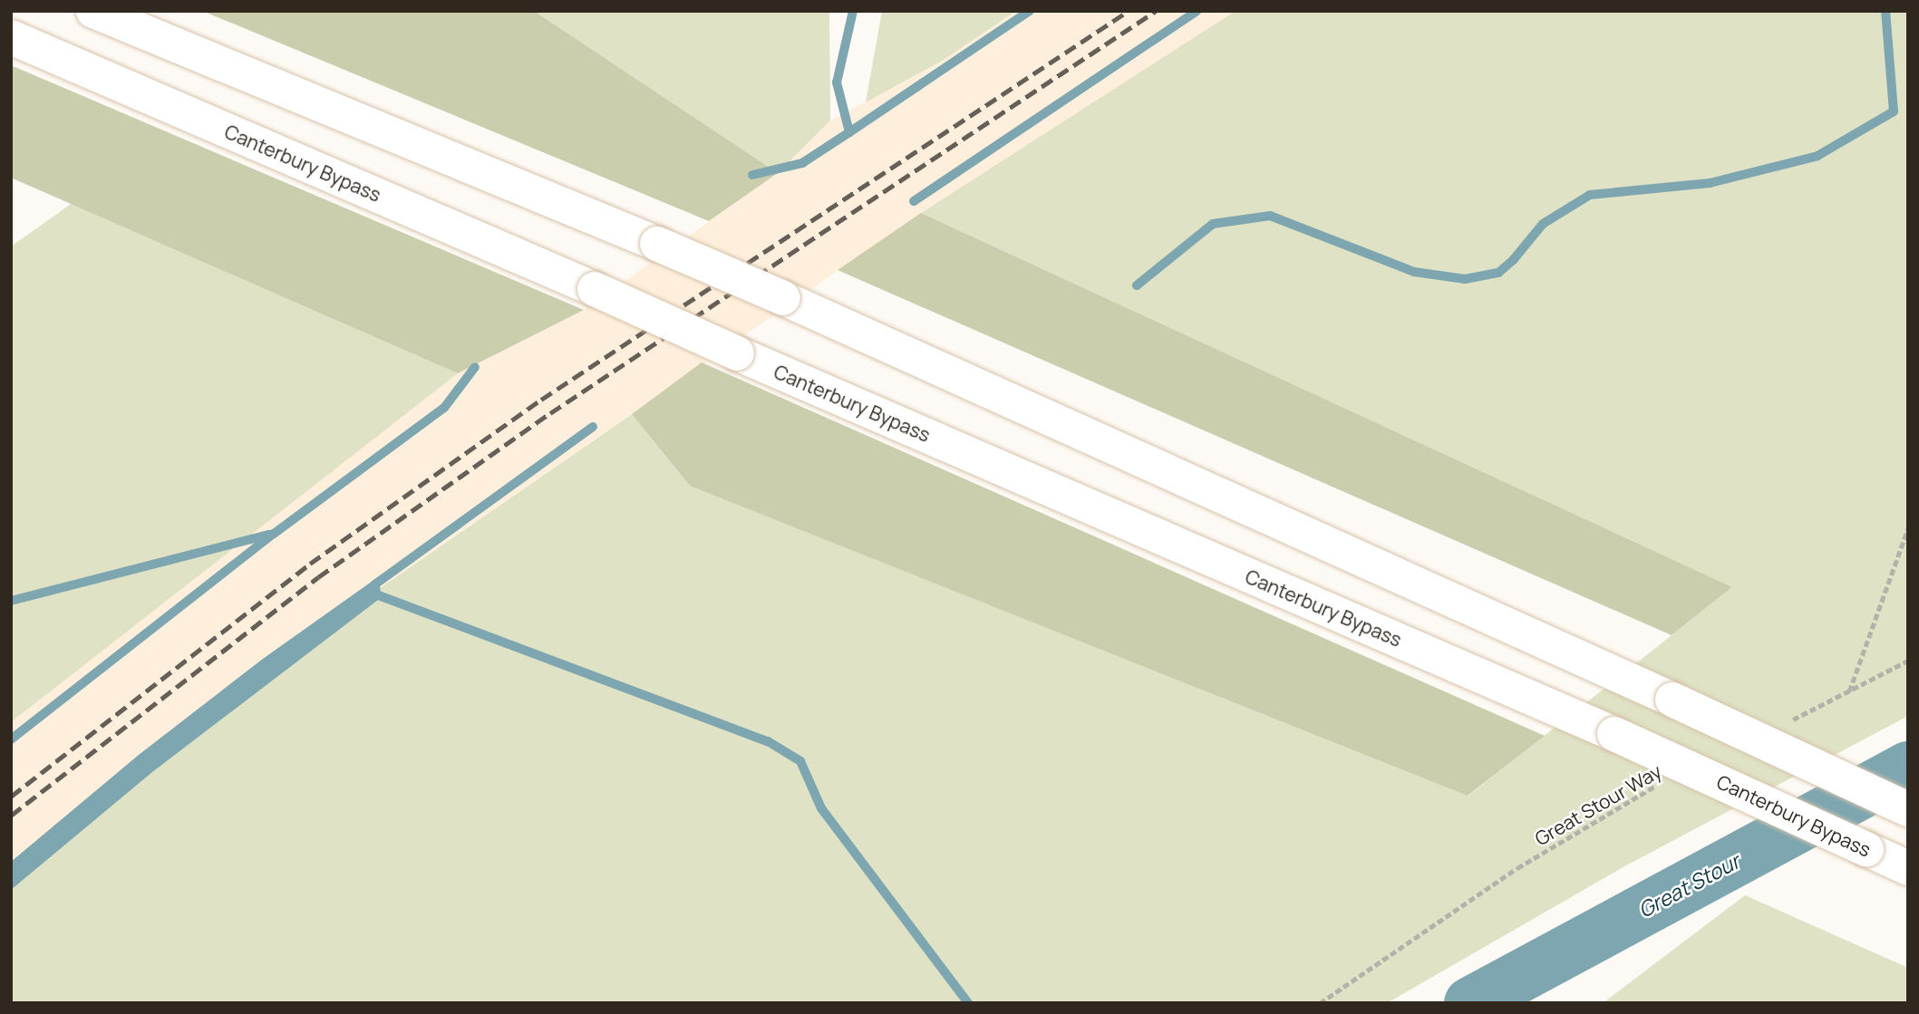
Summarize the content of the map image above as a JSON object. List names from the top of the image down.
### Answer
{
  "streets": {
    "highway": ["Canterbury Bypass"],
    "path": ["Great Stour Way"]
  },
  "water": ["Great Stour"]
}
